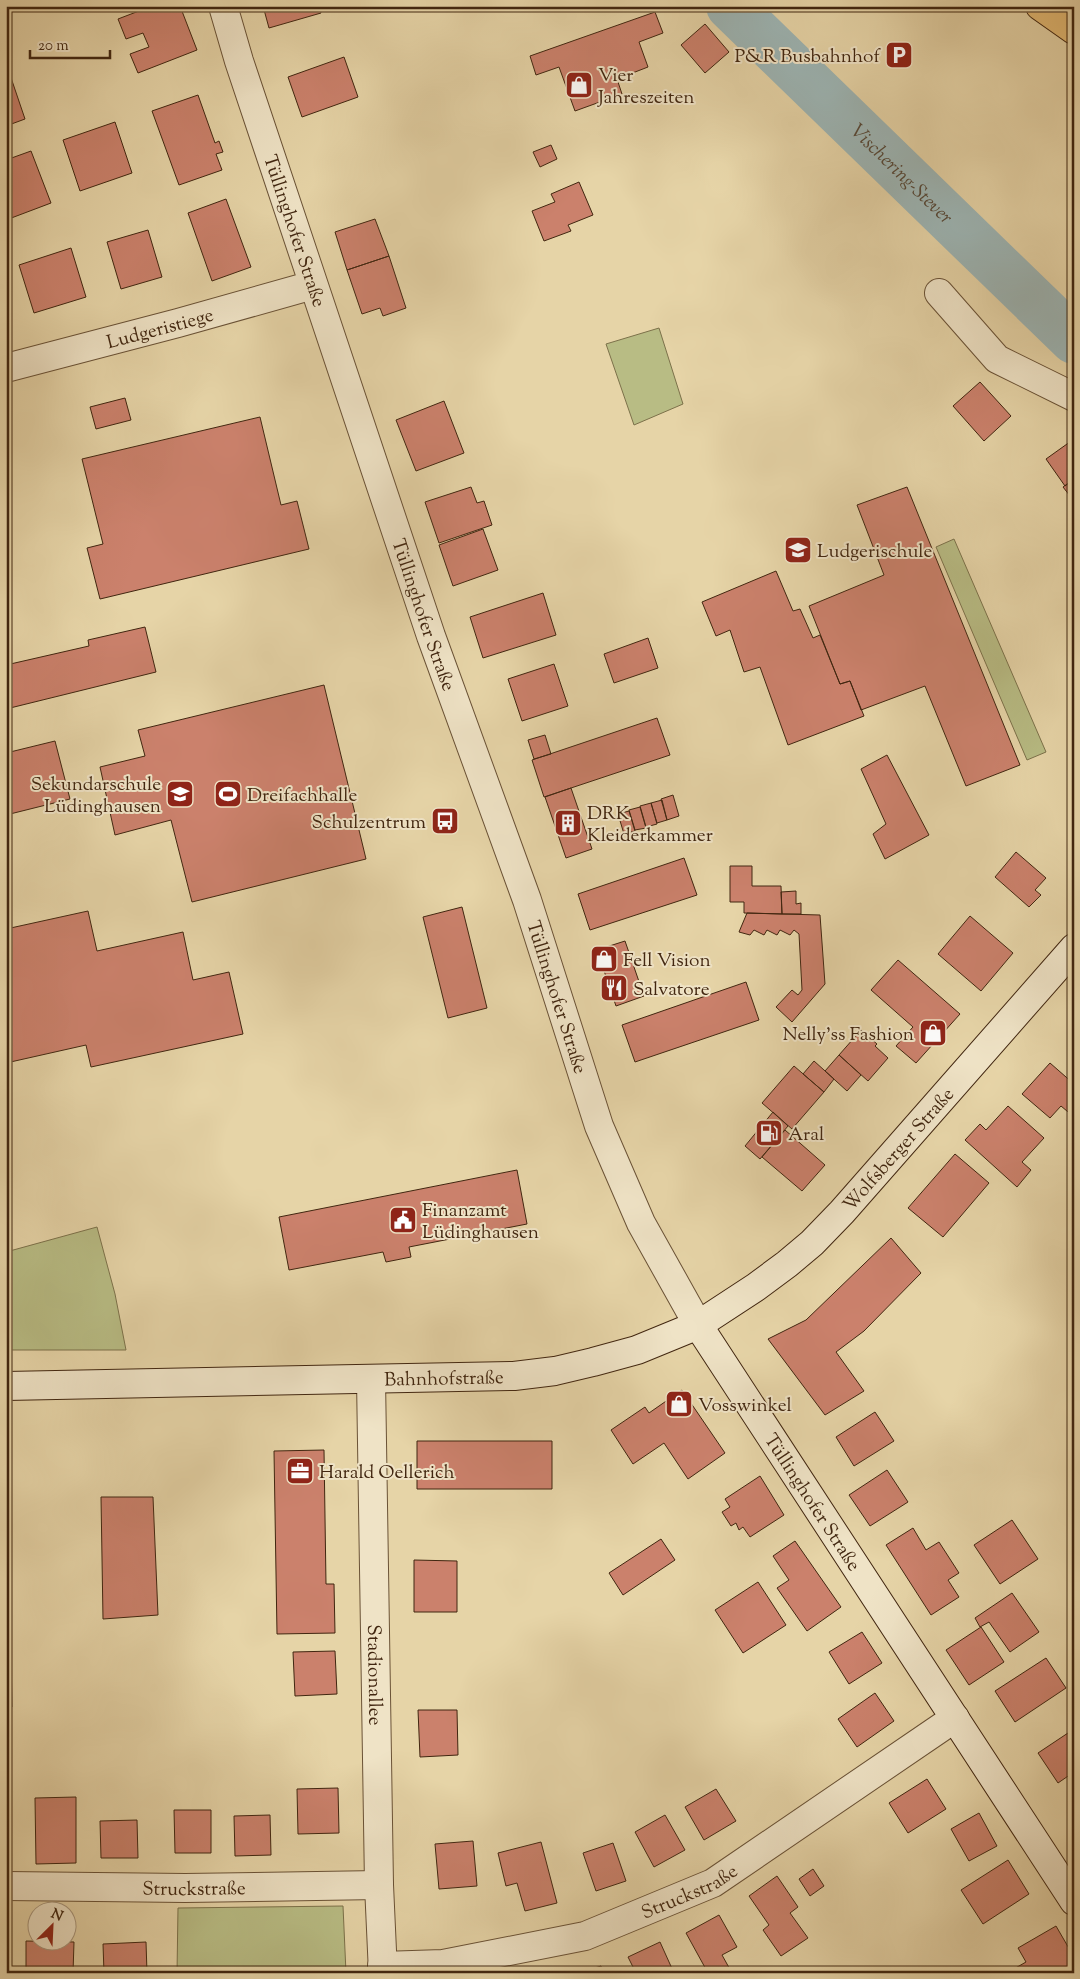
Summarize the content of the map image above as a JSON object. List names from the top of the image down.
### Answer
{
  "streets": {
    "street": [
      "Tüllinghofer Straße",
      "Ludgeristiege",
      "Wolfsberger Straße",
      "Bahnhofstraße",
      "Stadionallee",
      "Struckstraße"
    ]
  },
  "crossings": [
    ["Tüllinghofer Straße", "Ludgeristiege"],
    ["Tüllinghofer Straße", "Wolfsberger Straße"],
    ["Tüllinghofer Straße", "Bahnhofstraße"],
    ["Tüllinghofer Straße", "Struckstraße"],
    ["Wolfsberger Straße", "Bahnhofstraße"],
    ["Bahnhofstraße", "Stadionallee"],
    ["Stadionallee", "Struckstraße"]
  ],
  "water": ["Vischering-Stever"],
  "places": {
    "parking": ["P&R Busbahnhof"],
    "shop": [
      "Vier Jahreszeiten",
      "Fell Vision",
      "Nelly'ss Fashion",
      "Vosswinkel"
    ],
    "school or university": ["Ludgerischule", "Sekundarschule Lüdinghausen"],
    "sports": ["Dreifachhalle"],
    "bus stop": ["Schulzentrum"],
    "building": ["DRK Kleiderkammer"],
    "restaurant": ["Salvatore"],
    "fuel station": ["Aral"],
    "public building": ["Finanzamt Lüdinghausen"],
    "office": ["Harald Oellerich"]
  },
  "scale_bar": "20 m",
  "north": "top right"
}
